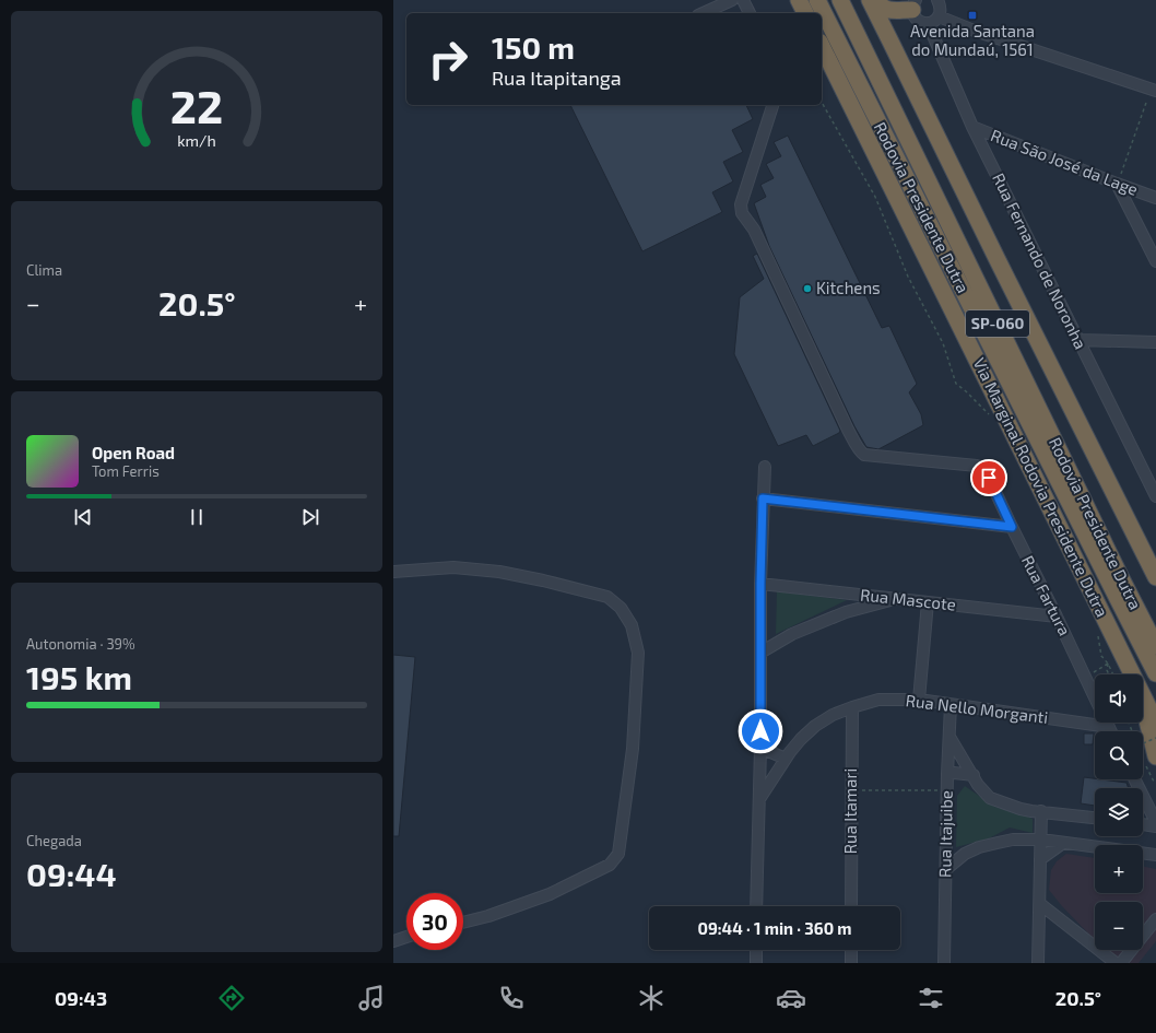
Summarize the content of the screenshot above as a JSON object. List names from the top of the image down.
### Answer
{
  "streets": {
    "highway": ["Rodovia Presidente Dutra", "SP-060", "Via Marginal Rodovia Presidente Dutra"],
    "street": [
      "Rua São José da Lage",
      "Rua Fernando de Noronha",
      "Rua Fartura",
      "Rua Mascote",
      "Rua Nello Morganti",
      "Rua Itamari",
      "Rua Itajuibe"
    ]
  },
  "crossings": [
    ["Rua São José da Lage", "Rua Fernando de Noronha"],
    ["Rua Fartura", "Rua Mascote"],
    ["Rua Fartura", "Rua Nello Morganti"],
    ["Rua Nello Morganti", "Rua Itamari"],
    ["Rua Nello Morganti", "Rua Itajuibe"]
  ],
  "places": {
    "transit": ["Avenida Santana do Mundaú, 1561"],
    "other": ["Kitchens"]
  },
  "page": {
    "turn": ["150 m", "Rua Itapitanga"],
    "tile": [
      "Clima",
      ["Autonomia · 39%", "195 km"],
      ["Chegada", "09:44"]
    ],
    "heat": ["−", "20.5°", "+"],
    "song": ["Open Road", "Tom Ferris"],
    "map_buttons": ["+", "−"],
    "limit": "30",
    "trip": "09:44 · 1 min · 360 m",
    "tabs": ["09:43", "20.5°"],
    "gauge": ["22", "km/h"]
  }
}
